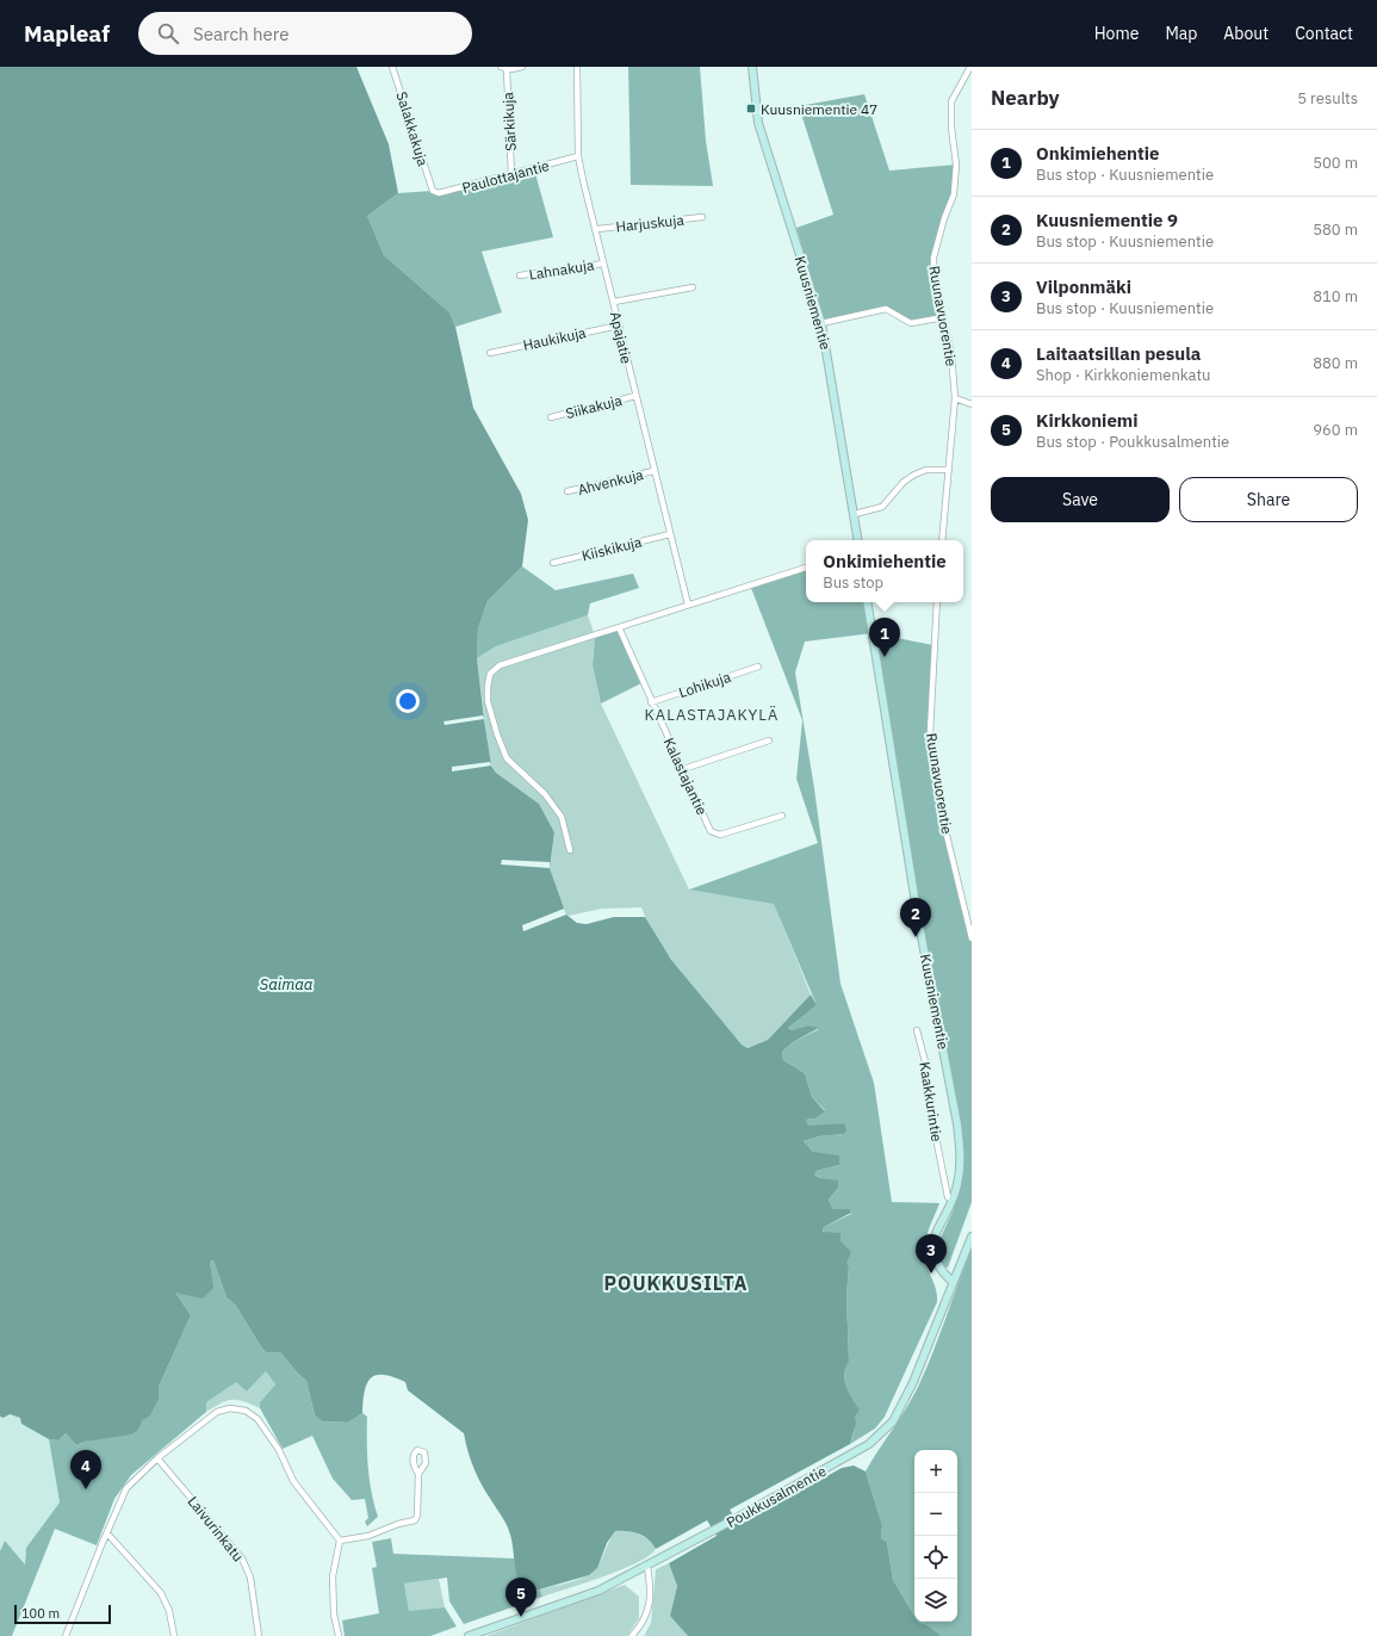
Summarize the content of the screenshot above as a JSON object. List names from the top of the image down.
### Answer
{
  "streets": {
    "street": [
      "Särkikuja",
      "Salakkakuja",
      "Paulottajantie",
      "Harjuskuja",
      "Lahnakuja",
      "Kuusniementie",
      "Ruunavuorentie",
      "Apajatie",
      "Haukikuja",
      "Siikakuja",
      "Ahvenkuja",
      "Kiiskikuja",
      "Lohikuja",
      "Kalastajantie",
      "Kaakkurintie",
      "Poukkusalmentie",
      "Laivurinkatu"
    ]
  },
  "crossings": [
    ["Särkikuja", "Paulottajantie"],
    ["Salakkakuja", "Paulottajantie"],
    ["Paulottajantie", "Apajatie"],
    ["Harjuskuja", "Apajatie"],
    ["Lahnakuja", "Apajatie"],
    ["Kuusniementie", "Kaakkurintie"],
    ["Kuusniementie", "Poukkusalmentie"],
    ["Apajatie", "Haukikuja"],
    ["Apajatie", "Siikakuja"],
    ["Apajatie", "Ahvenkuja"],
    ["Apajatie", "Kiiskikuja"],
    ["Lohikuja", "Kalastajantie"]
  ],
  "districts": ["KALASTAJAKYLÄ", "POUKKUSILTA"],
  "water": ["Saimaa"],
  "places": {
    "transit": ["Kuusniementie 47"]
  },
  "scale_bar": "100 m",
  "page": {
    "header": "Mapleaf",
    "search": "Search here",
    "nav": [
      "Home",
      "Map",
      "About",
      "Contact"
    ],
    "heading": ["Nearby", "5 results"],
    "list": [
      {
        "mark": "1",
        "name": "Onkimiehentie",
        "note": "Bus stop · Kuusniementie",
        "value": "500 m"
      },
      {
        "mark": "2",
        "name": "Kuusniementie 9",
        "note": "Bus stop · Kuusniementie",
        "value": "580 m"
      },
      {
        "mark": "3",
        "name": "Vilponmäki",
        "note": "Bus stop · Kuusniementie",
        "value": "810 m"
      },
      {
        "mark": "4",
        "name": "Laitaatsillan pesula",
        "note": "Shop · Kirkkoniemenkatu",
        "value": "880 m"
      },
      {
        "mark": "5",
        "name": "Kirkkoniemi",
        "note": "Bus stop · Poukkusalmentie",
        "value": "960 m"
      }
    ],
    "buttons": ["Save", "Share"],
    "popup": ["Onkimiehentie", "Bus stop"],
    "pins": [
      "1",
      "2",
      "3",
      "4",
      "5"
    ],
    "map_buttons": ["+", "−"],
    "scale": "100 m"
  }
}
